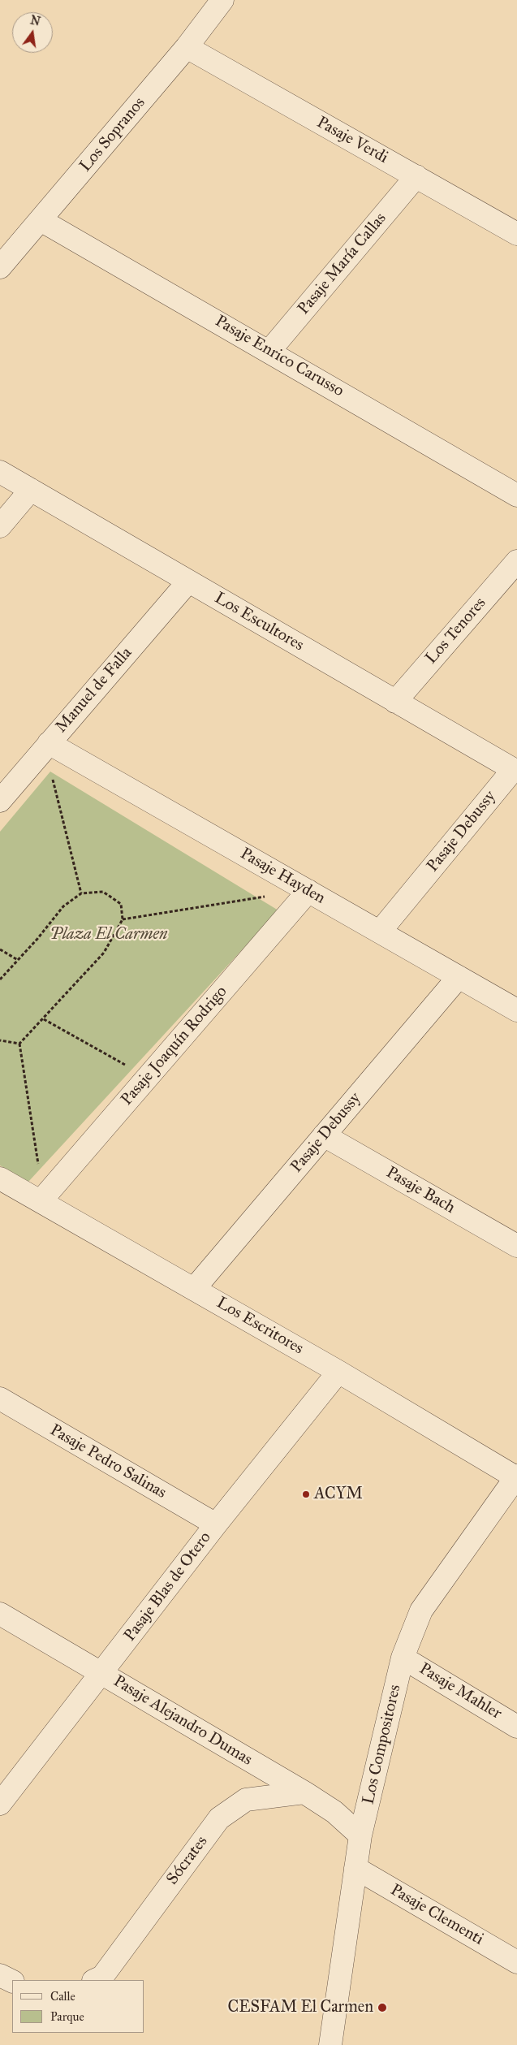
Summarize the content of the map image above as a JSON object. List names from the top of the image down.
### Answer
{
  "streets": {
    "street": [
      "Los Sopranos",
      "Pasaje Verdi",
      "Pasaje María Callas",
      "Pasaje Enrico Carusso",
      "Los Escultores",
      "Los Tenores",
      "Manuel de Falla",
      "Pasaje Debussy",
      "Pasaje Hayden",
      "Pasaje Joaquín Rodrigo",
      "Pasaje Bach",
      "Los Escritores",
      "Pasaje Pedro Salinas",
      "Pasaje Blas de Otero",
      "Pasaje Mahler",
      "Pasaje Alejandro Dumas",
      "Los Compositores",
      "Sócrates",
      "Pasaje Clementi"
    ]
  },
  "crossings": [
    ["Los Sopranos", "Pasaje Verdi"],
    ["Los Sopranos", "Pasaje Enrico Carusso"],
    ["Pasaje Verdi", "Pasaje María Callas"],
    ["Pasaje María Callas", "Pasaje Enrico Carusso"],
    ["Los Escultores", "Los Tenores"],
    ["Los Escultores", "Manuel de Falla"],
    ["Los Escultores", "Pasaje Debussy"],
    ["Manuel de Falla", "Pasaje Hayden"],
    ["Pasaje Debussy", "Pasaje Hayden"],
    ["Pasaje Debussy", "Pasaje Bach"],
    ["Pasaje Debussy", "Los Escritores"],
    ["Pasaje Hayden", "Pasaje Joaquín Rodrigo"],
    ["Pasaje Joaquín Rodrigo", "Los Escritores"],
    ["Los Escritores", "Pasaje Blas de Otero"],
    ["Los Escritores", "Los Compositores"],
    ["Pasaje Pedro Salinas", "Pasaje Blas de Otero"],
    ["Pasaje Blas de Otero", "Pasaje Alejandro Dumas"],
    ["Pasaje Mahler", "Los Compositores"],
    ["Pasaje Alejandro Dumas", "Los Compositores"],
    ["Pasaje Alejandro Dumas", "Sócrates"],
    ["Los Compositores", "Pasaje Clementi"]
  ],
  "parks": ["Plaza El Carmen"],
  "places": ["ACYM", "CESFAM El Carmen"],
  "legend": ["Calle", "Parque"],
  "north": "top"
}
